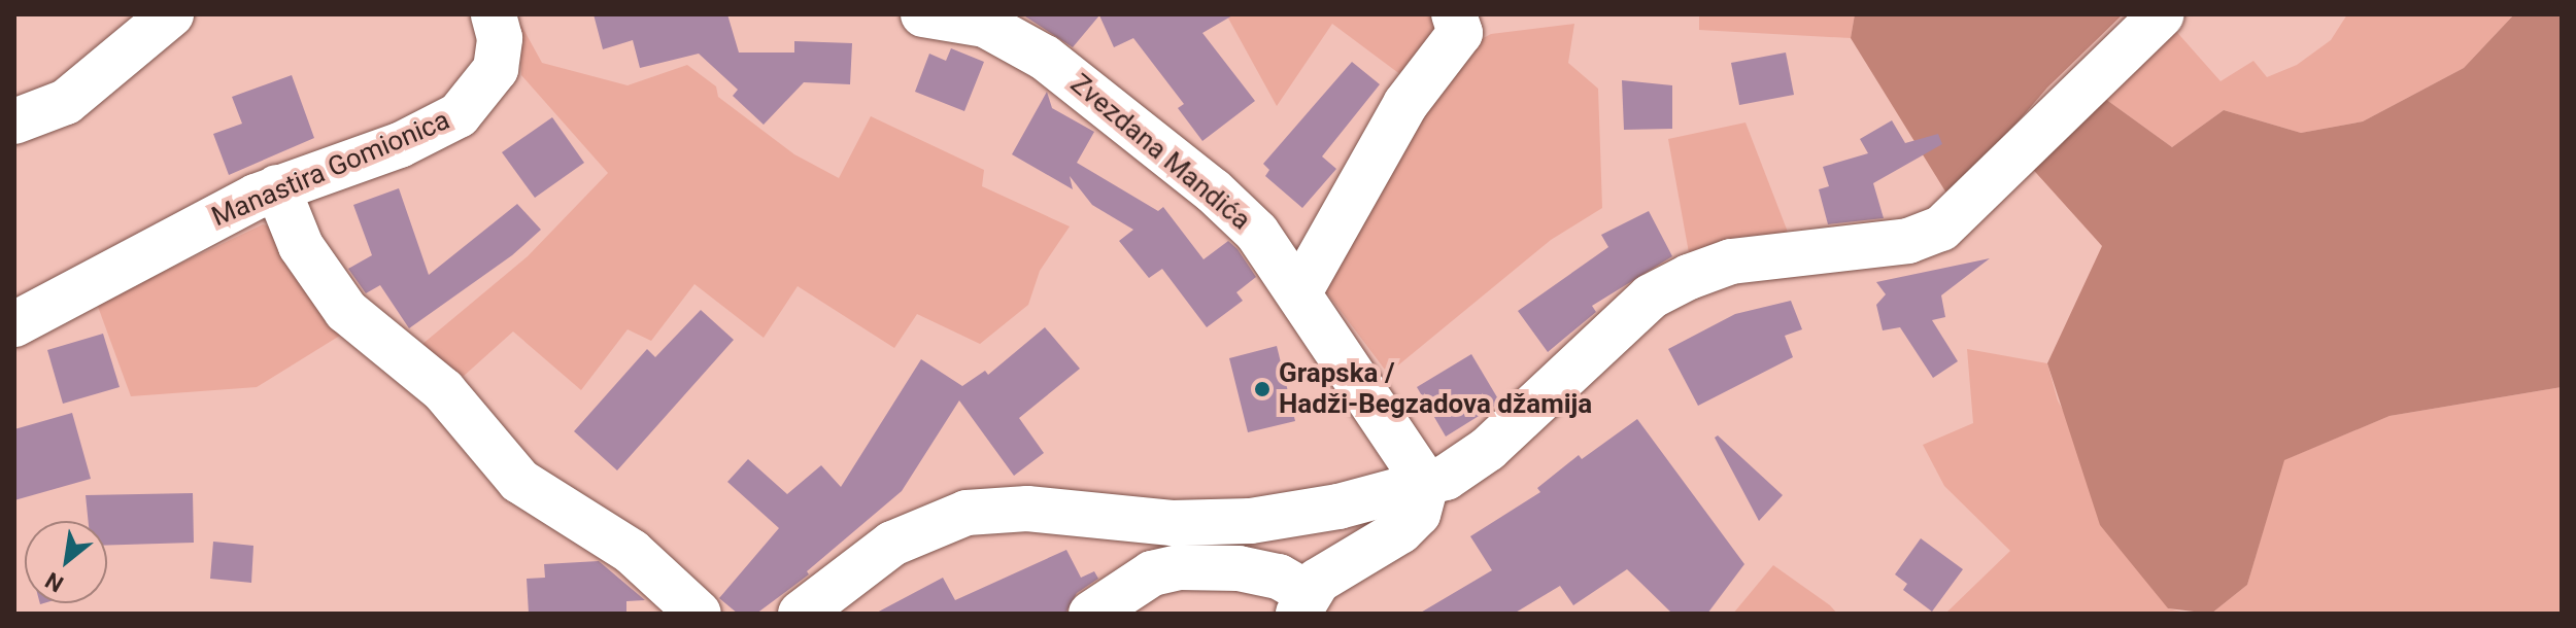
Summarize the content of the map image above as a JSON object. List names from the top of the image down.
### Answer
{
  "streets": {
    "street": ["Zvezdana Mandića", "Manastira Gomionica"]
  },
  "places": ["Grapska / Hadži-Begzadova džamija"],
  "north": "bottom left"
}
